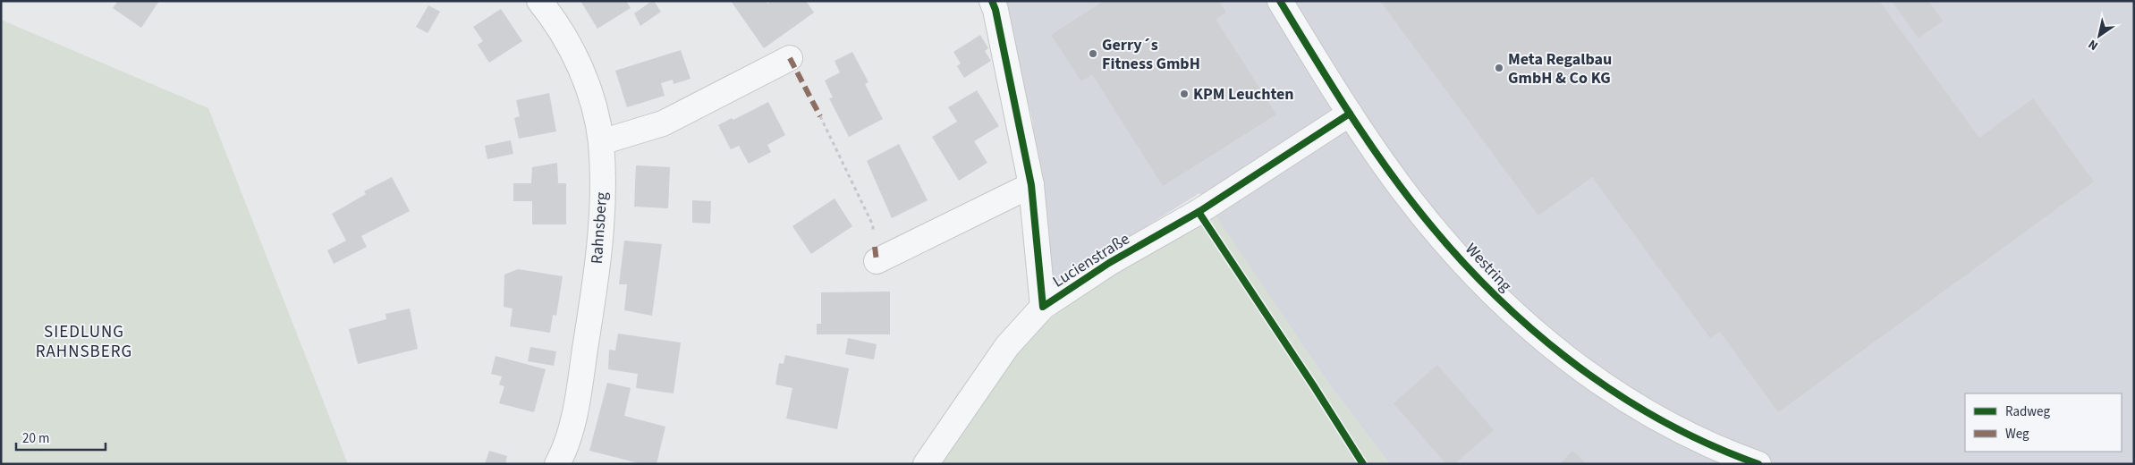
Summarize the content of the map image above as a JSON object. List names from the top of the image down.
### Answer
{
  "streets": {
    "street": ["Rahnsberg", "Lucienstraße", "Westring"]
  },
  "crossings": [
    ["Lucienstraße", "Westring"]
  ],
  "districts": ["SIEDLUNG RAHNSBERG"],
  "places": ["Gerry´s Fitness GmbH", "Meta Regalbau GmbH & Co KG", "KPM Leuchten"],
  "legend": ["Radweg", "Weg"],
  "scale_bar": "20 m",
  "north": "bottom left"
}
